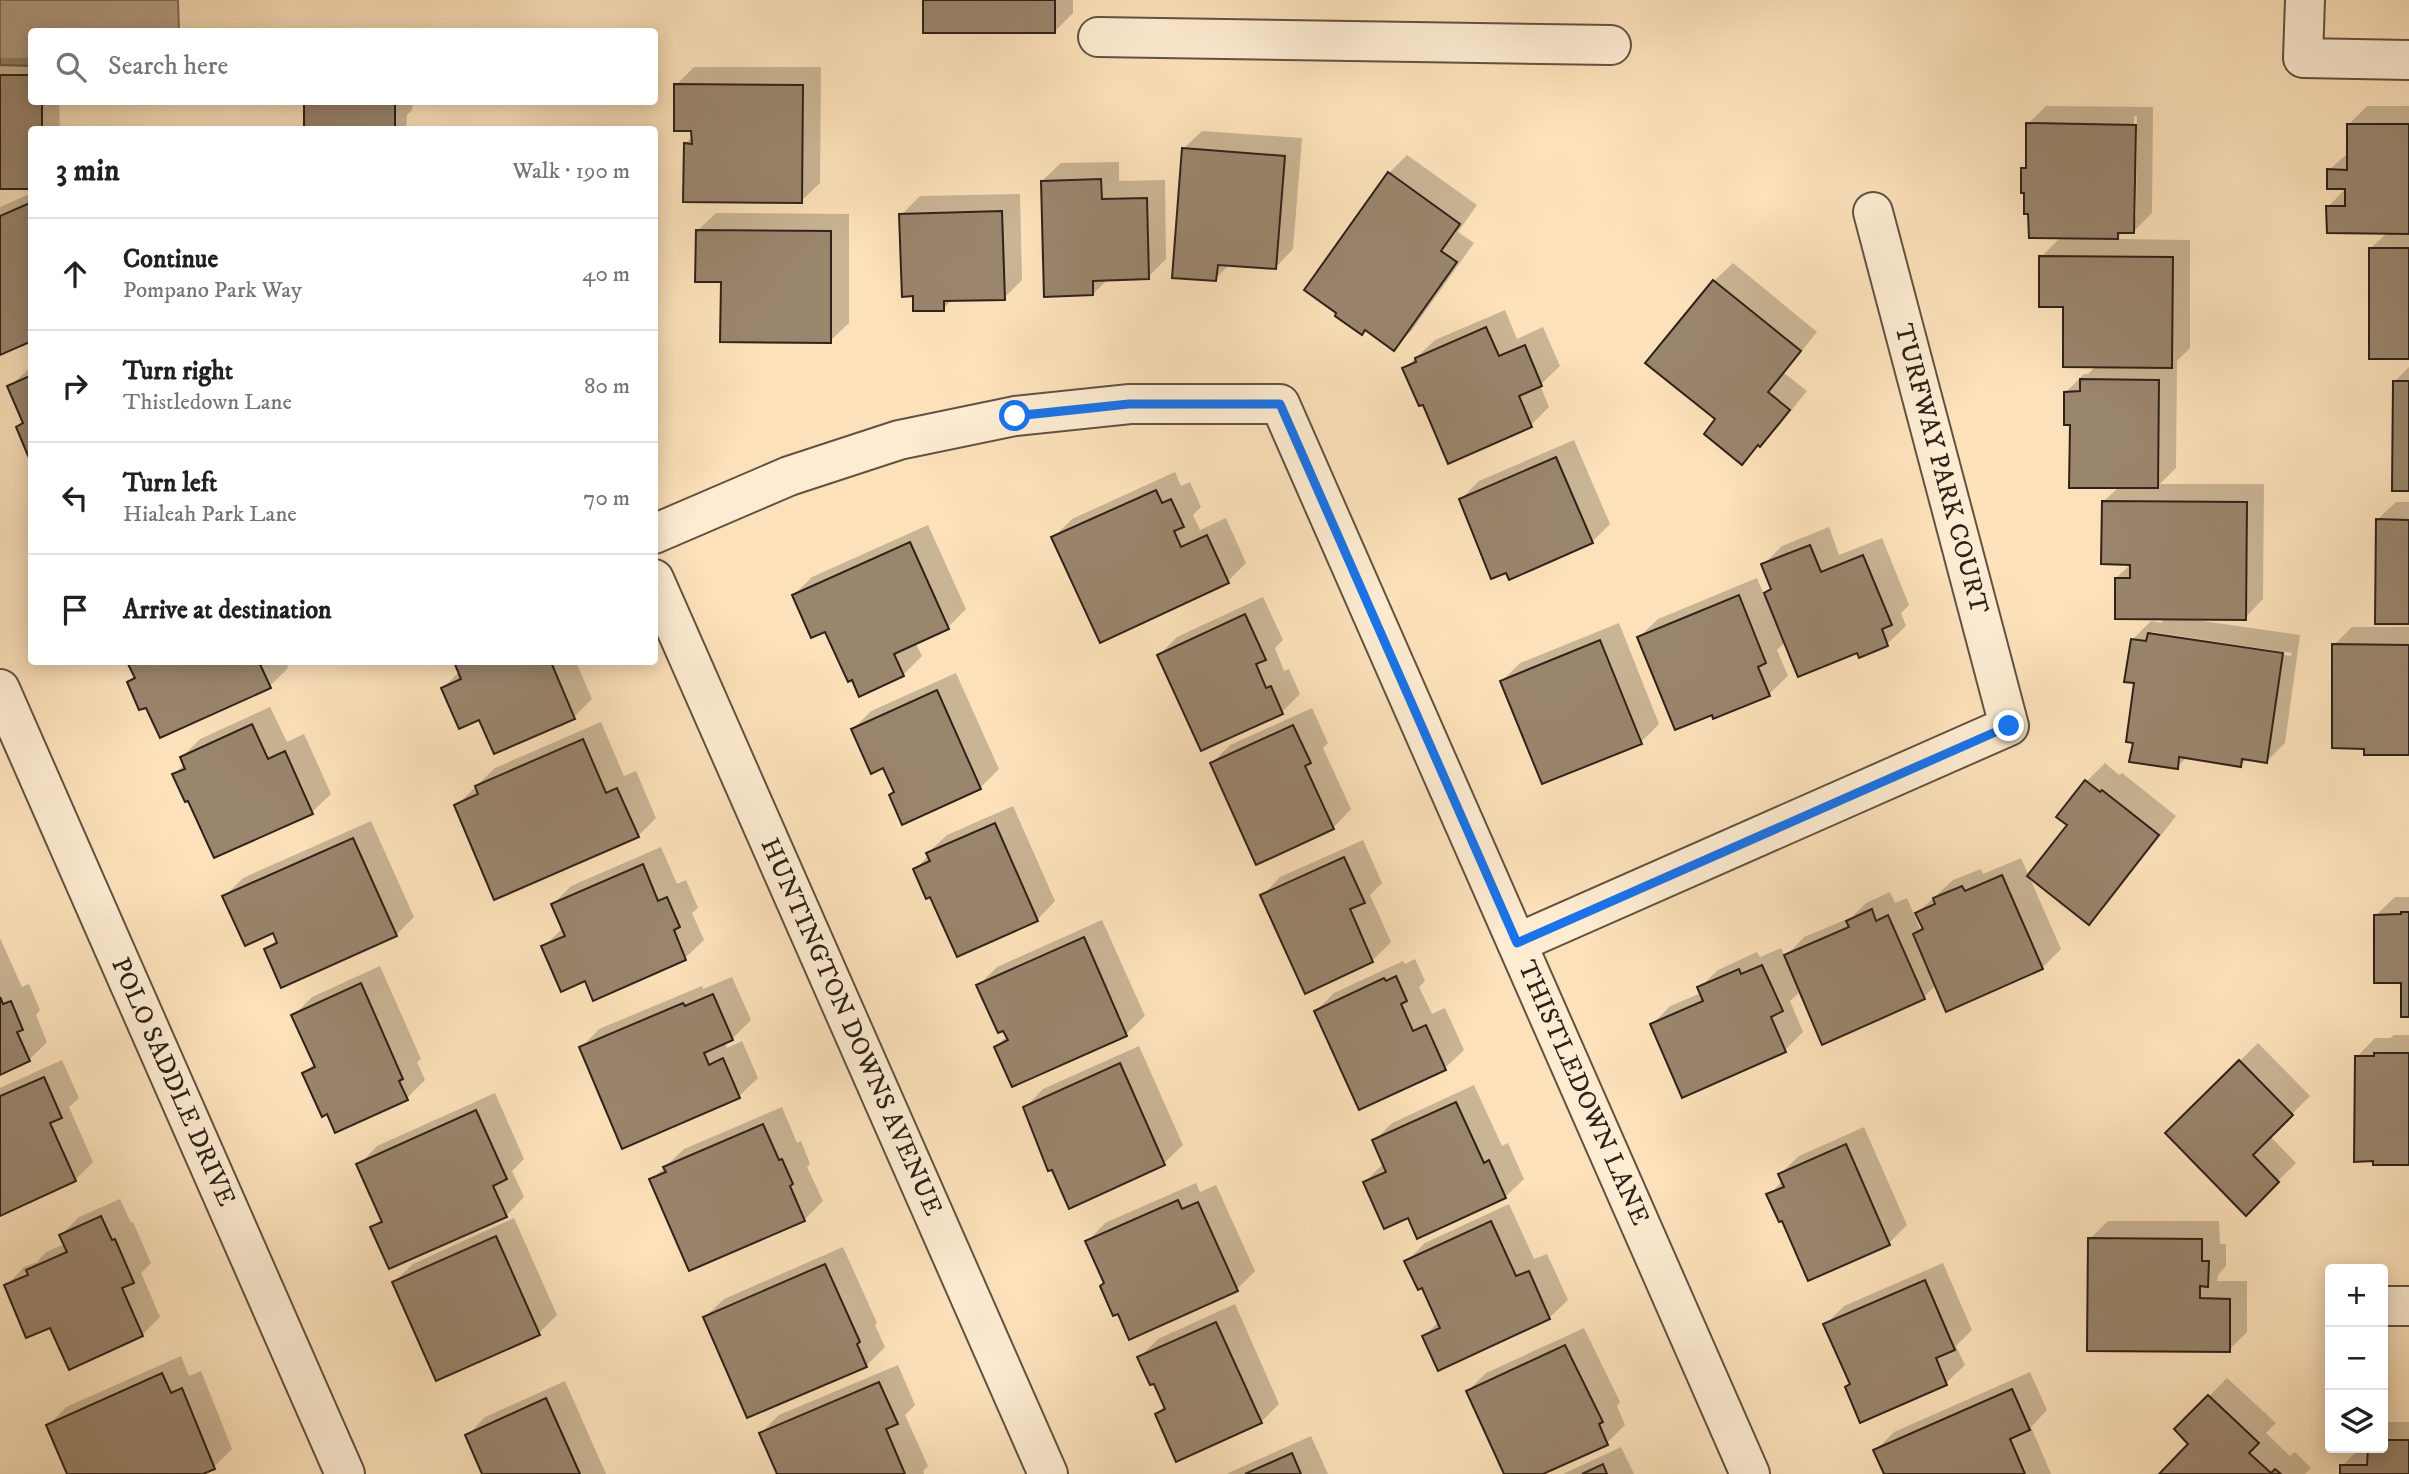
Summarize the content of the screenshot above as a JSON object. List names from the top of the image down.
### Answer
{
  "streets": {
    "street": [
      "TURFWAY PARK COURT",
      "HUNTINGTON DOWNS AVENUE",
      "POLO SADDLE DRIVE",
      "THISTLEDOWN LANE"
    ]
  },
  "crossings": [
    ["TURFWAY PARK COURT", "THISTLEDOWN LANE"]
  ],
  "page": {
    "search": "Search here",
    "heading": ["3 min", "Walk · 190 m"],
    "list": [
      ["Continue", "Pompano Park Way", "40 m"],
      ["Turn right", "Thistledown Lane", "80 m"],
      ["Turn left", "Hialeah Park Lane", "70 m"],
      "Arrive at destination"
    ],
    "map_buttons": ["+", "−"]
  }
}
